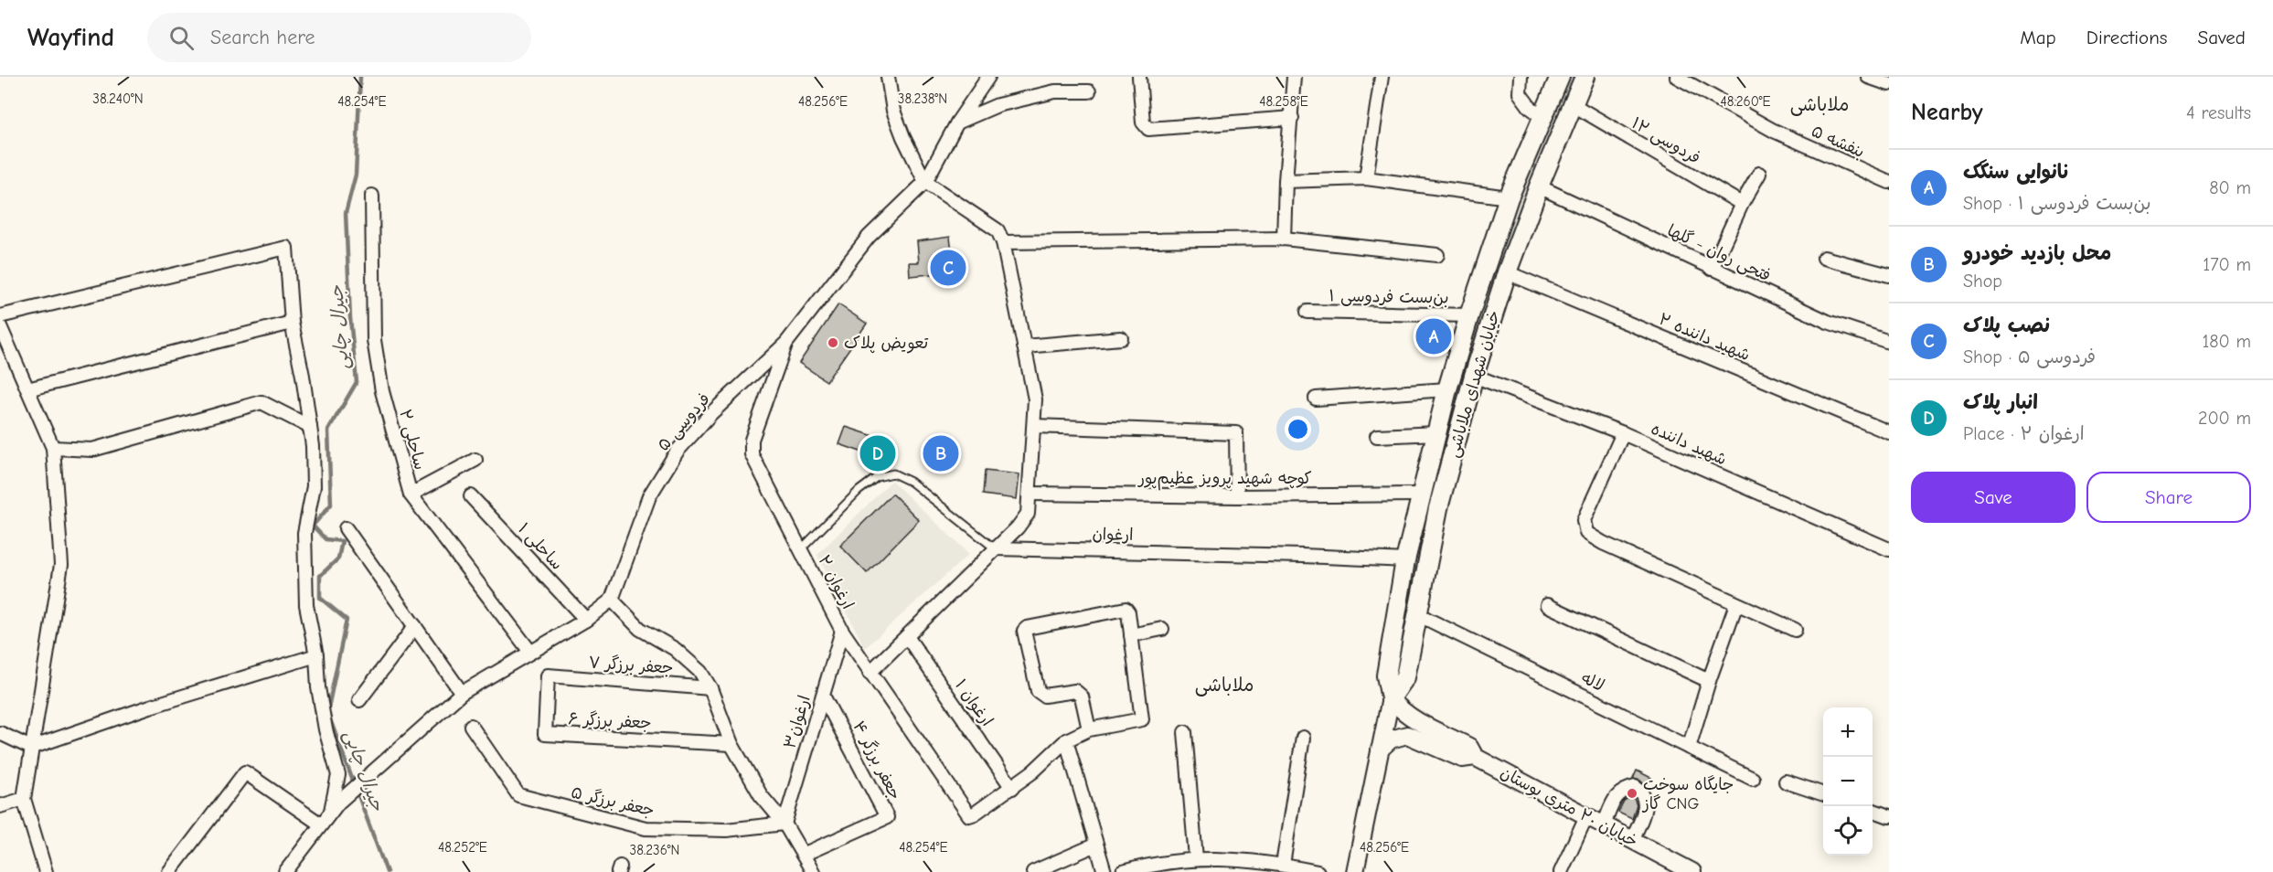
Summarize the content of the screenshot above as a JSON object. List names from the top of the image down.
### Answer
{
  "streets": {
    "main road": ["خیابان شهدای ملاباشی"],
    "street": [
      "فردوسی ۱۲",
      "بنفشه ۵",
      "فتحی روان - گلها",
      "بن‌بست فردوسی ۱",
      "شهید داننده ۲",
      "فردوسی ۵",
      "ساحلی ۲",
      "شهید داننده",
      "کوچه شهید پرویز عظیم‌پور",
      "ارغوان",
      "ساحلی ۱",
      "ارغوان ۲",
      "جعفر برزگر ۷",
      "لاله",
      "ارغوان ۱",
      "جعفر برزگر ۶",
      "ارغوان۳",
      "جعفر برزگر ۴",
      "جعفر برزگر ۵",
      "خیابان ۲۰ متری بوستان"
    ]
  },
  "crossings": [
    ["فردوسی ۱۲", "خیابان شهدای ملاباشی"],
    ["فتحی روان - گلها", "خیابان شهدای ملاباشی"],
    ["بن‌بست فردوسی ۱", "خیابان شهدای ملاباشی"],
    ["شهید داننده ۲", "خیابان شهدای ملاباشی"],
    ["خیابان شهدای ملاباشی", "شهید داننده"],
    ["خیابان شهدای ملاباشی", "کوچه شهید پرویز عظیم‌پور"],
    ["خیابان شهدای ملاباشی", "ارغوان"],
    ["خیابان شهدای ملاباشی", "لاله"],
    ["خیابان شهدای ملاباشی", "خیابان ۲۰ متری بوستان"],
    ["فردوسی ۵", "ارغوان ۲"],
    ["ارغوان ۲", "ارغوان ۱"],
    ["ارغوان ۲", "ارغوان۳"],
    ["جعفر برزگر ۷", "جعفر برزگر ۶"],
    ["ارغوان۳", "جعفر برزگر ۴"],
    ["ارغوان۳", "جعفر برزگر ۵"]
  ],
  "districts": ["ملاباشی", "ملاباشی"],
  "water": ["جیرال چایی"],
  "places": ["تعویض پلاک", "جایگاه سوخت گاز CNG"],
  "page": {
    "header": "Wayfind",
    "search": "Search here",
    "nav": ["Map", "Directions", "Saved"],
    "heading": ["Nearby", "4 results"],
    "list": [
      {
        "mark": "A",
        "name": "نانوایی سنگک",
        "note": "Shop · بن‌بست فردوسی ۱",
        "value": "80 m"
      },
      {
        "mark": "B",
        "name": "محل بازدید خودرو",
        "note": "Shop",
        "value": "170 m"
      },
      {
        "mark": "C",
        "name": "نصب پلاک",
        "note": "Shop · فردوسی ۵",
        "value": "180 m"
      },
      {
        "mark": "D",
        "name": "انبار پلاک",
        "note": "Place · ارغوان ۲",
        "value": "200 m"
      }
    ],
    "pins": [
      "C",
      "A",
      "B",
      "D"
    ],
    "buttons": ["Save", "Share"],
    "map_buttons": ["+", "−"]
  },
  "coordinates": [
    "38.240°N",
    "38.238°N",
    "48.254°E",
    "48.256°E",
    "48.258°E",
    "48.260°E",
    "48.252°E",
    "38.236°N"
  ]
}
